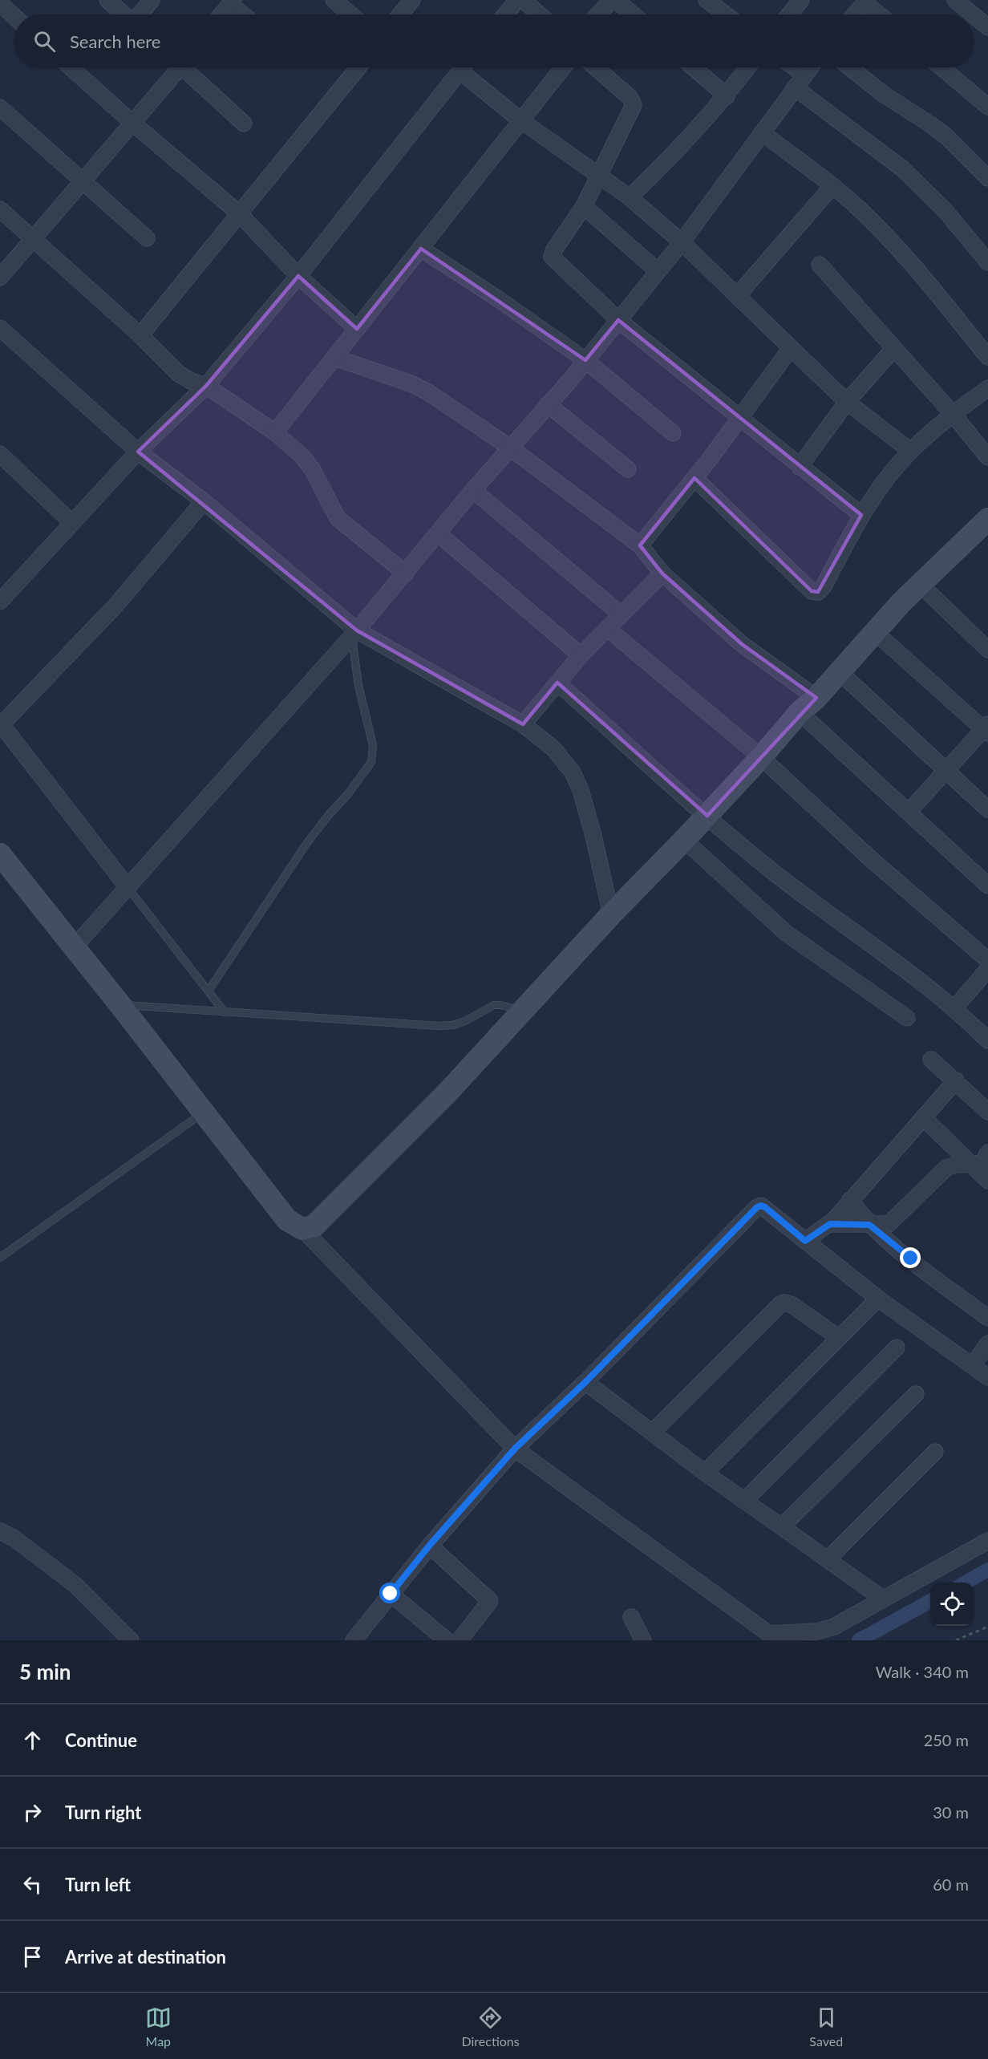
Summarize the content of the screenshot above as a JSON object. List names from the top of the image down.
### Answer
{
  "page": {
    "search": "Search here",
    "heading": ["5 min", "Walk · 340 m"],
    "list": [
      ["Continue", "250 m"],
      ["Turn right", "30 m"],
      ["Turn left", "60 m"],
      "Arrive at destination"
    ],
    "nav": ["Map", "Directions", "Saved"]
  }
}
